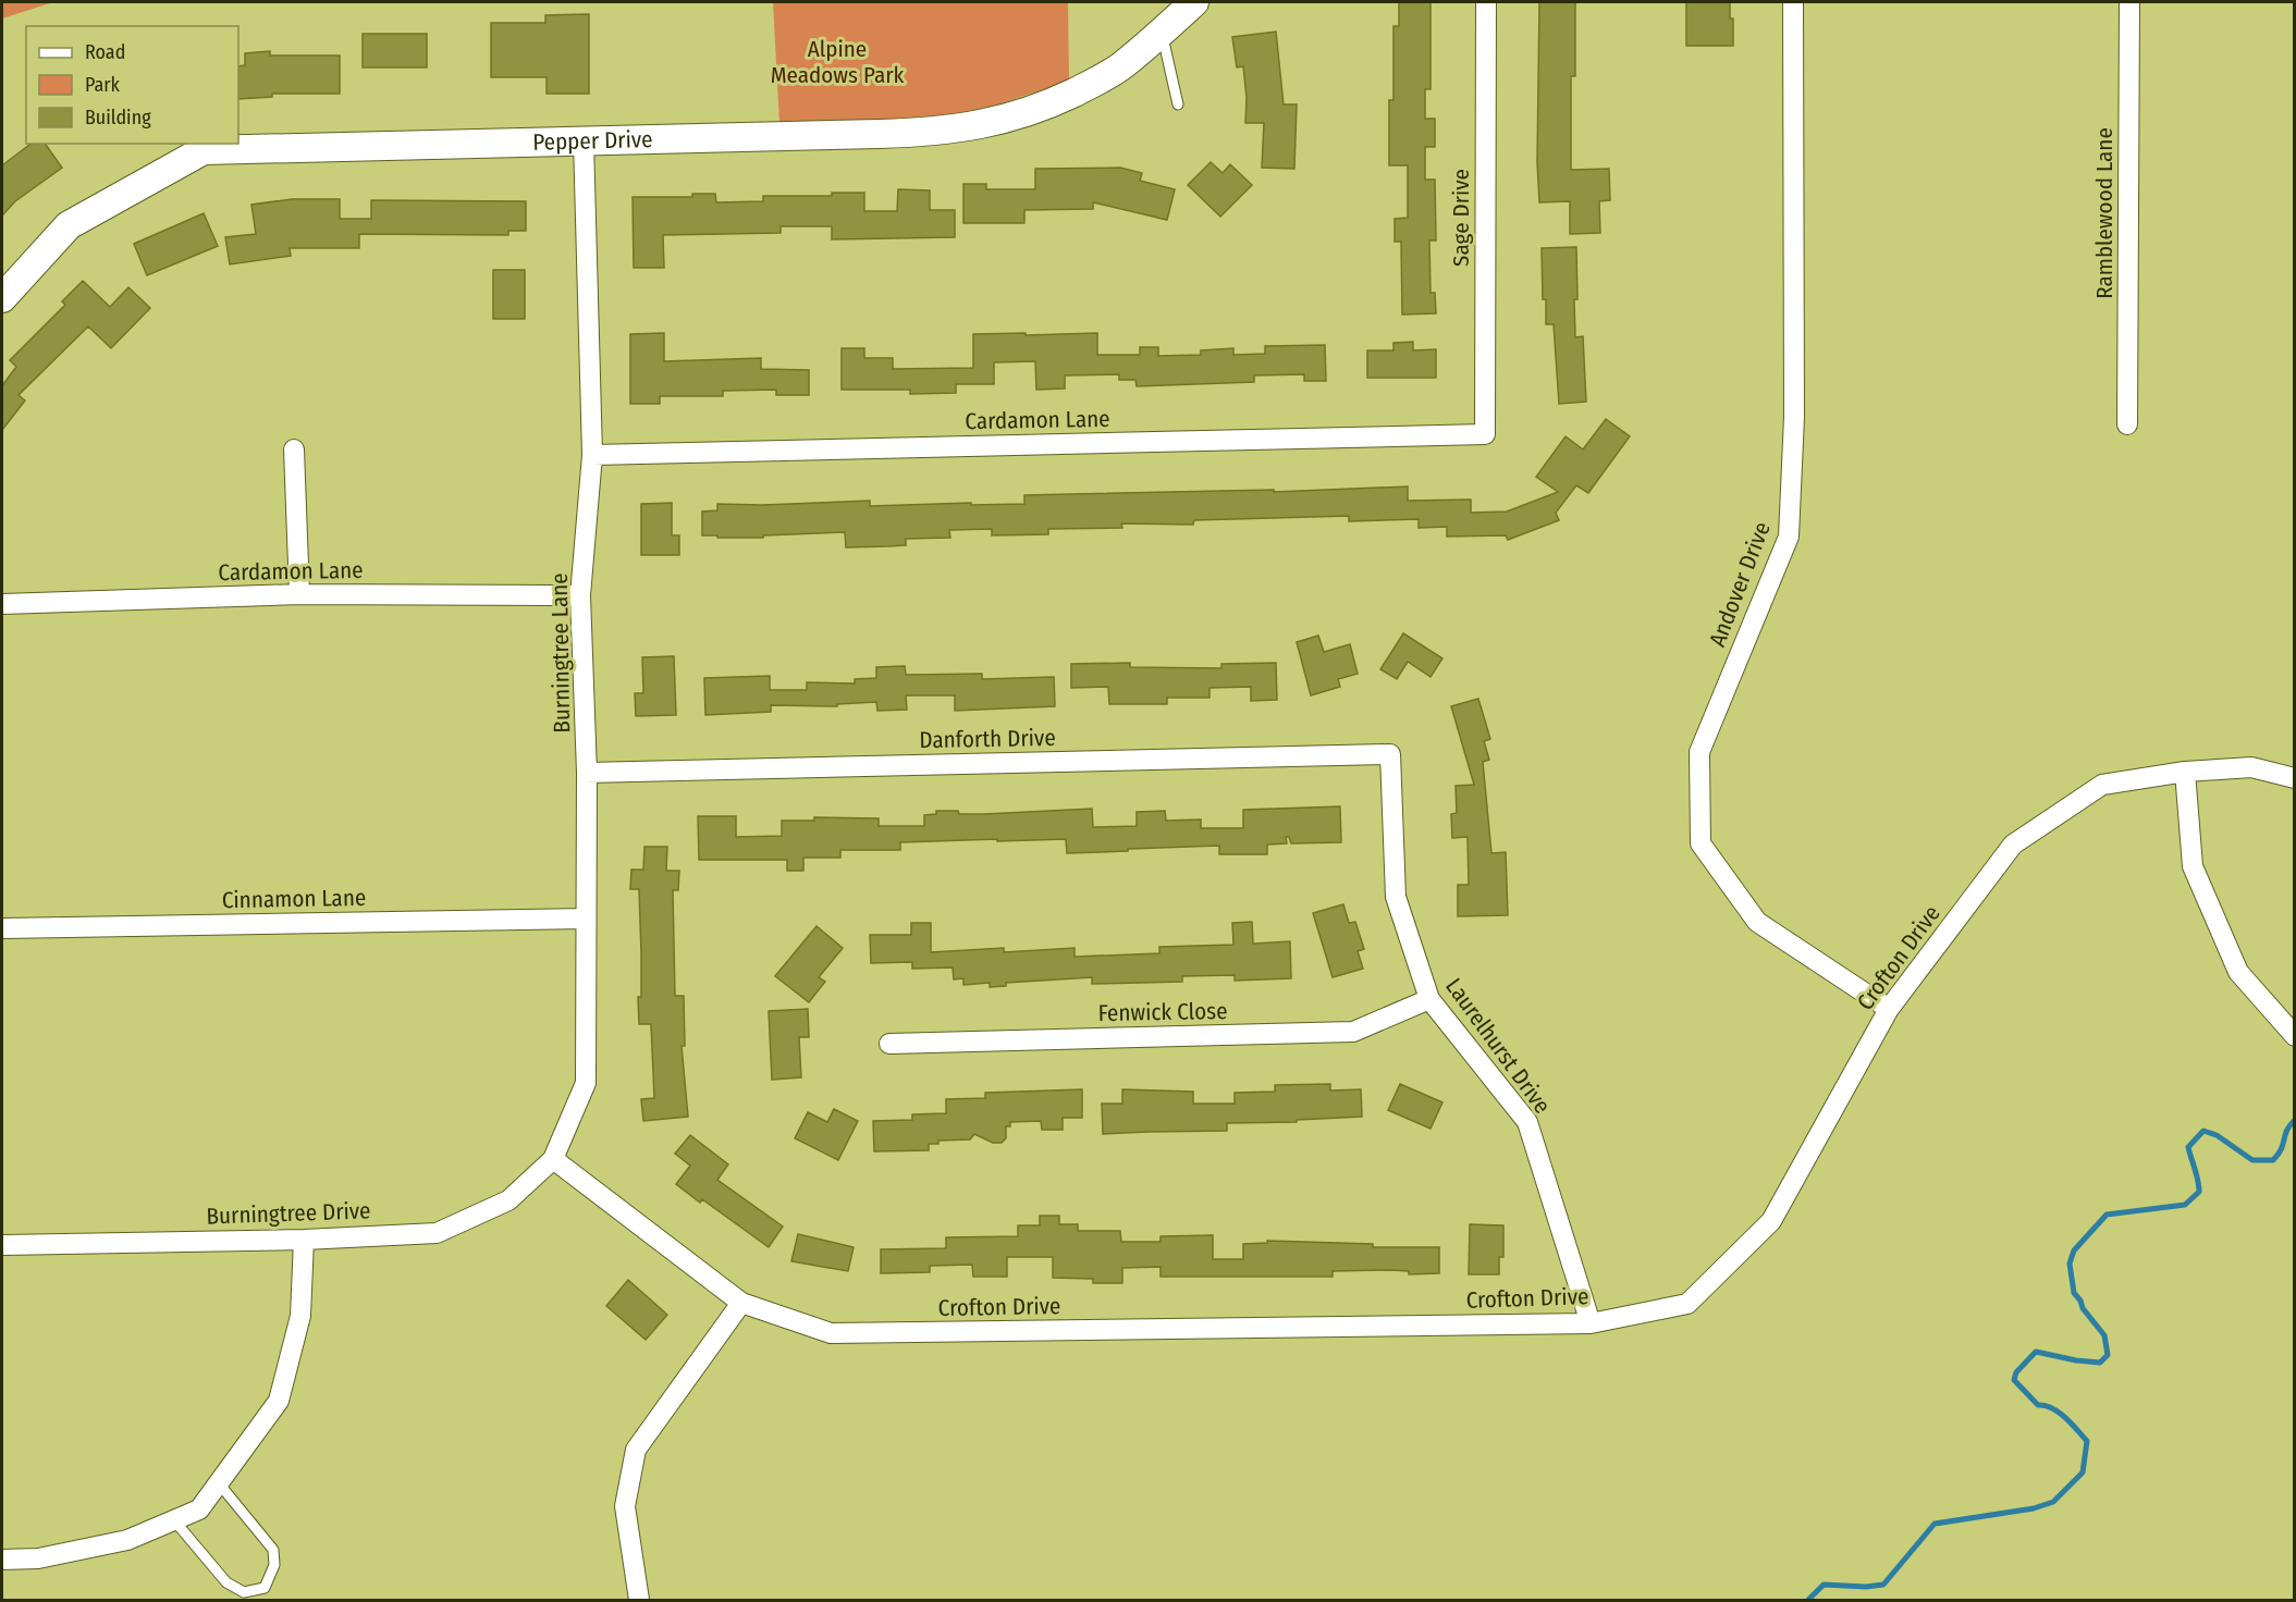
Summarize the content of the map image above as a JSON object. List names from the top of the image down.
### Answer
{
  "streets": {
    "street": [
      "Pepper Drive",
      "Ramblewood Lane",
      "Sage Drive",
      "Cardamon Lane",
      "Andover Drive",
      "Burningtree Lane",
      "Danforth Drive",
      "Cinnamon Lane",
      "Crofton Drive",
      "Fenwick Close",
      "Laurelhurst Drive",
      "Burningtree Drive"
    ]
  },
  "crossings": [
    ["Pepper Drive", "Burningtree Lane"],
    ["Sage Drive", "Cardamon Lane"],
    ["Cardamon Lane", "Burningtree Lane"],
    ["Andover Drive", "Crofton Drive"],
    ["Burningtree Lane", "Danforth Drive"],
    ["Burningtree Lane", "Cinnamon Lane"],
    ["Burningtree Lane", "Crofton Drive"],
    ["Burningtree Lane", "Burningtree Drive"],
    ["Danforth Drive", "Laurelhurst Drive"],
    ["Crofton Drive", "Laurelhurst Drive"],
    ["Crofton Drive", "Burningtree Drive"],
    ["Fenwick Close", "Laurelhurst Drive"]
  ],
  "parks": ["Alpine Meadows Park"],
  "legend": ["Road", "Park", "Building"]
}
